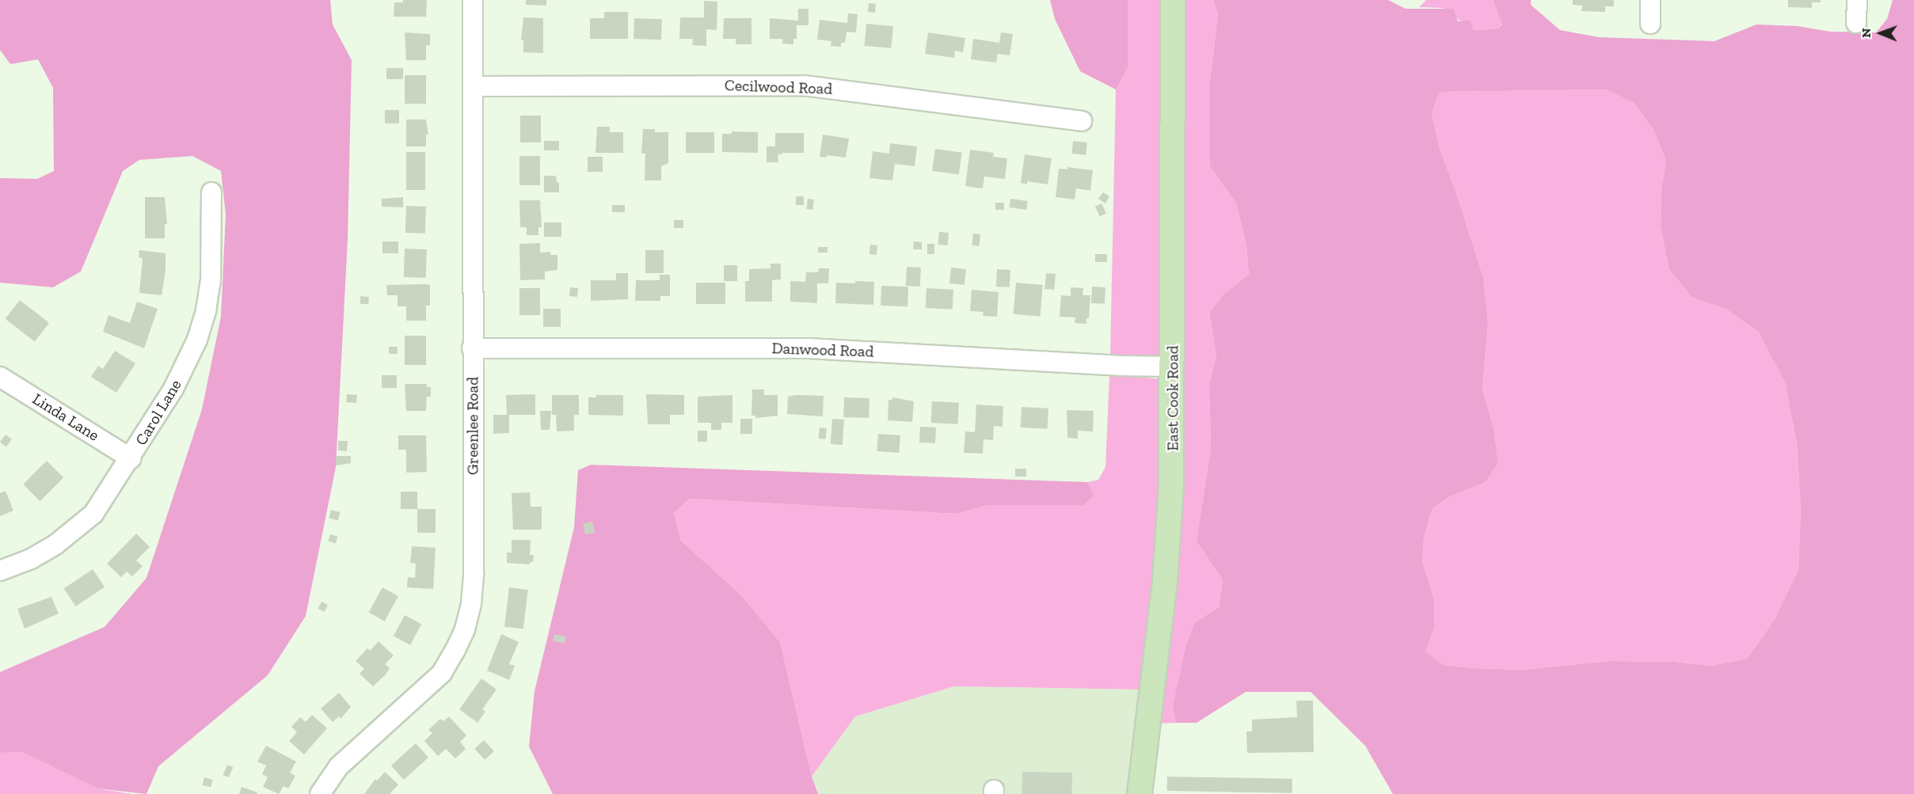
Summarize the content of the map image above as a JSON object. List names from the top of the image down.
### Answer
{
  "streets": {
    "main road": ["East Cook Road"],
    "street": [
      "Cecilwood Road",
      "Danwood Road",
      "Carol Lane",
      "Linda Lane",
      "Greenlee Road"
    ]
  },
  "crossings": [
    ["Cecilwood Road", "Greenlee Road"],
    ["Danwood Road", "East Cook Road"],
    ["Danwood Road", "Greenlee Road"],
    ["Carol Lane", "Linda Lane"]
  ],
  "north": "left"
}
